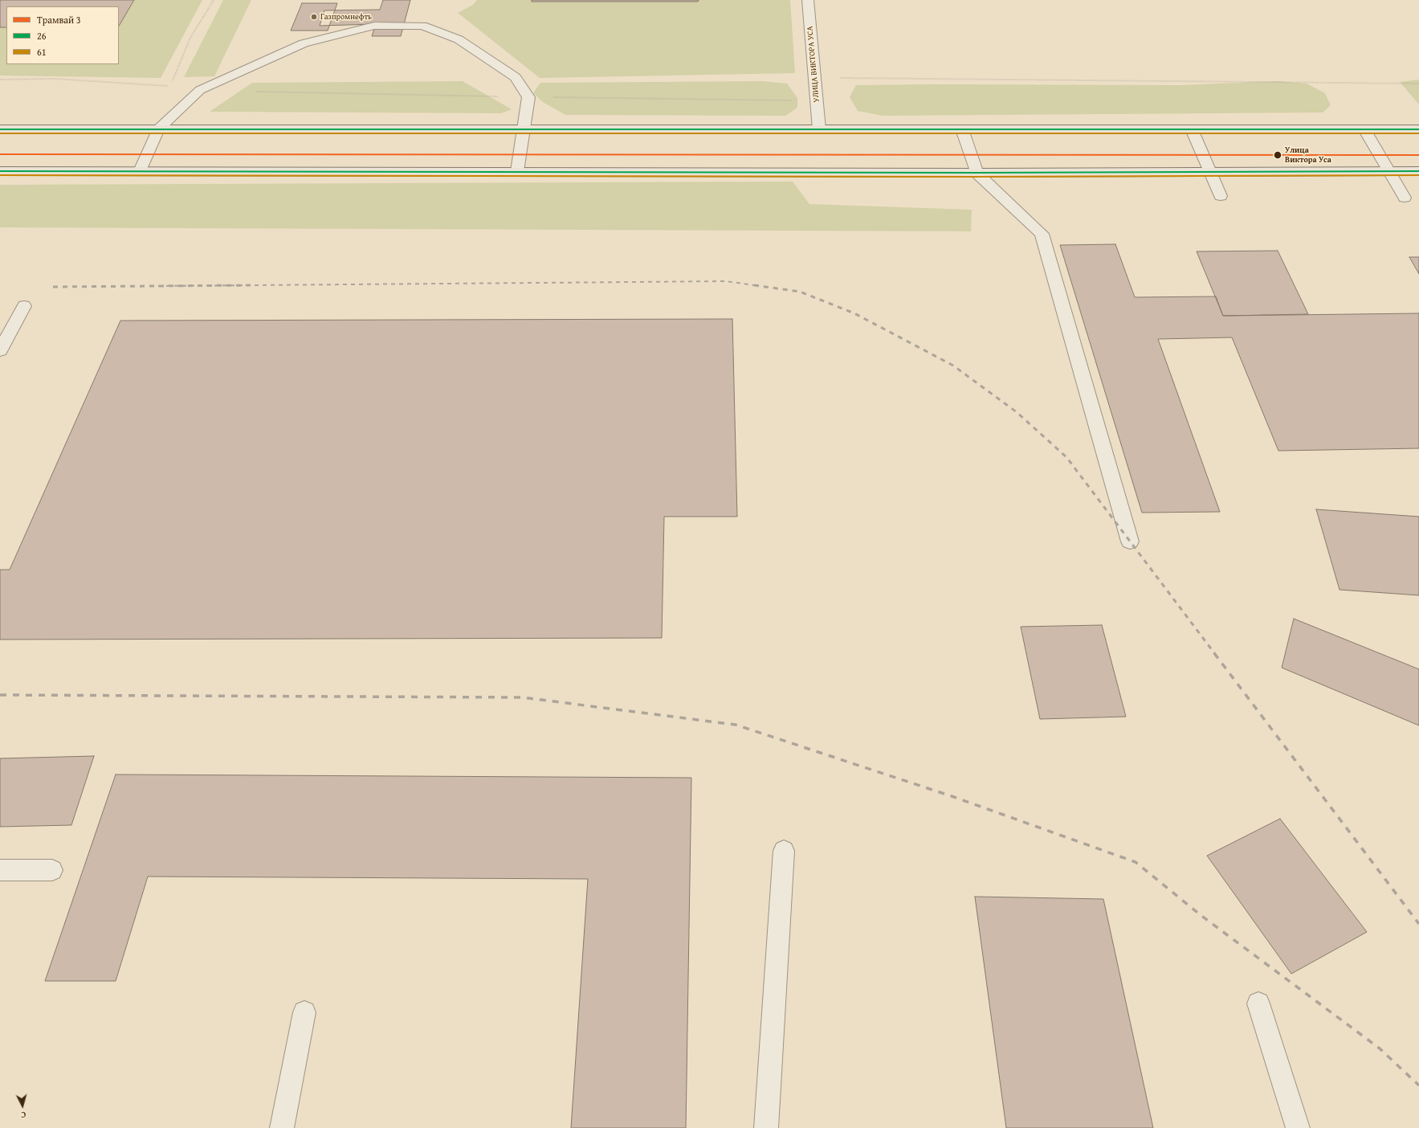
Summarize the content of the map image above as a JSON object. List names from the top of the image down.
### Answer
{
  "streets": {
    "street": ["УЛИЦА ВИКТОРА УСА"]
  },
  "places": ["Газпромнефть", "Улица Виктора Уса"],
  "lines": ["transit line 26", "transit line 61", "tram line 3"],
  "legend": ["Трамвай 3", "26", "61"],
  "north": "bottom"
}
